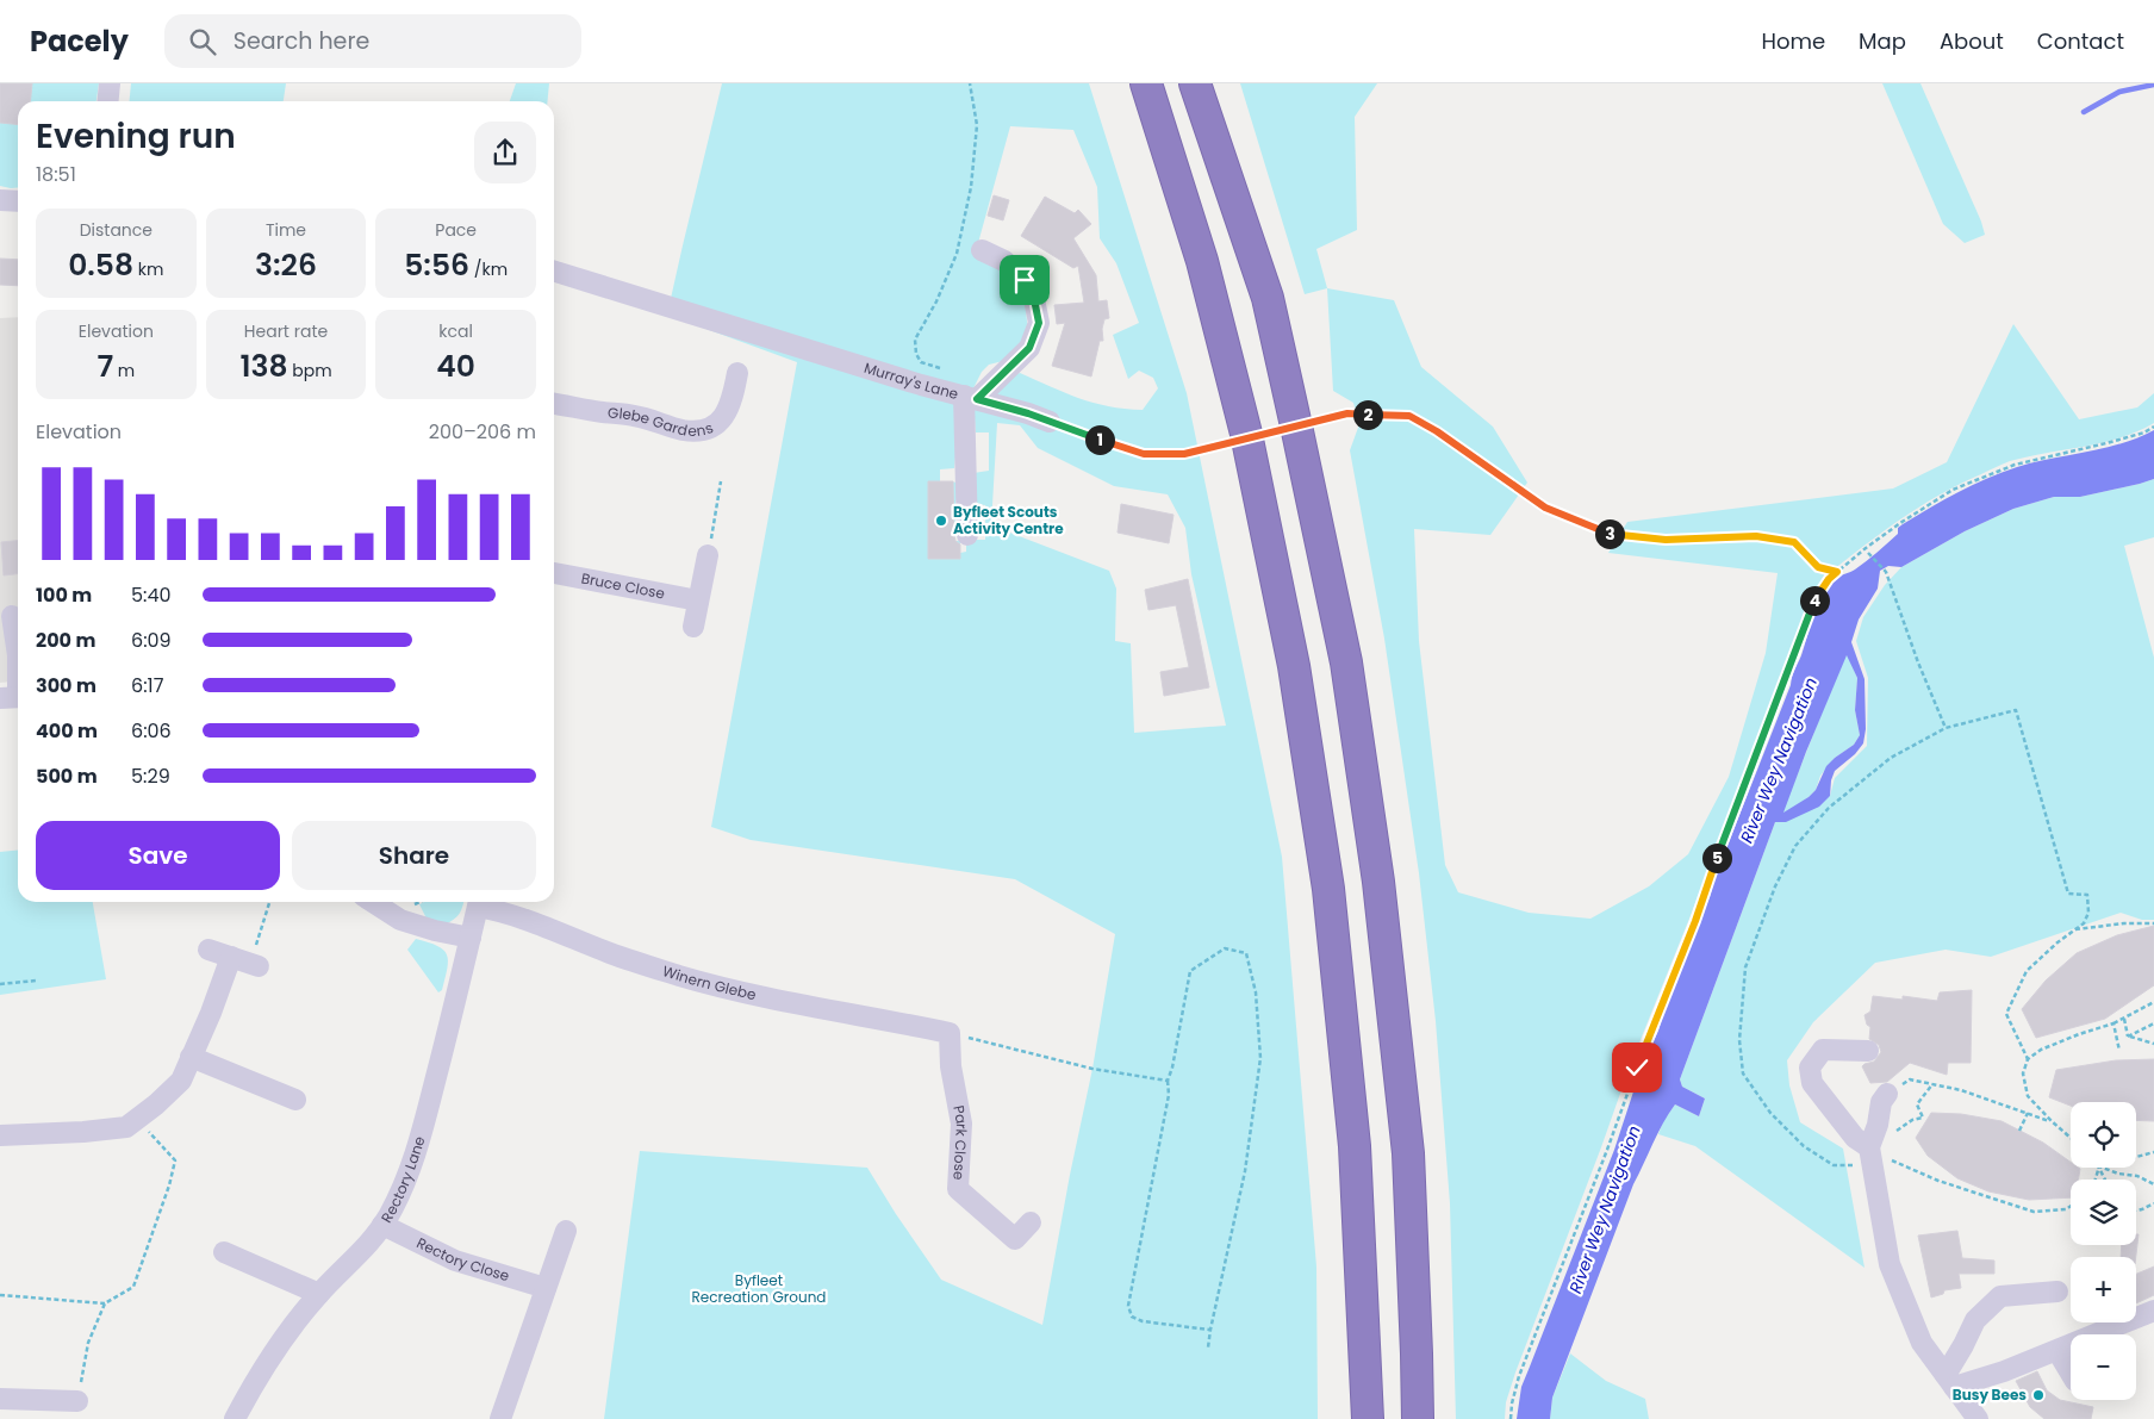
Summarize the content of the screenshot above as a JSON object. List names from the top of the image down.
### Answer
{
  "streets": {
    "street": [
      "Murray's Lane",
      "Glebe Gardens",
      "Bruce Close",
      "Winern Glebe",
      "Park Close",
      "Rectory Lane",
      "Rectory Close"
    ]
  },
  "crossings": [
    ["Winern Glebe", "Park Close"],
    ["Winern Glebe", "Rectory Lane"],
    ["Rectory Lane", "Rectory Close"]
  ],
  "water": ["River Wey Navigation"],
  "parks": ["Byfleet Recreation Ground"],
  "places": ["Byfleet Scouts Activity Centre", "Busy Bees"],
  "page": {
    "header": "Pacely",
    "search": "Search here",
    "nav": [
      "Home",
      "Map",
      "About",
      "Contact"
    ],
    "heading": ["Evening run", "18:51"],
    "stats": [
      ["Distance", "0.58 km"],
      ["Time", "3:26"],
      ["Pace", "5:56 /km"],
      ["Elevation", "7 m"],
      ["Heart rate", "138 bpm"],
      ["kcal", "40"]
    ],
    "pins": [
      "2",
      "1",
      "3",
      "4",
      "5"
    ],
    "chart": ["Elevation", "200–206 m"],
    "list": [
      {
        "name": "100 m",
        "note": "5:40"
      },
      {
        "name": "200 m",
        "note": "6:09"
      },
      {
        "name": "300 m",
        "note": "6:17"
      },
      {
        "name": "400 m",
        "note": "6:06"
      },
      {
        "name": "500 m",
        "note": "5:29"
      }
    ],
    "buttons": ["Save", "Share"],
    "map_buttons": ["+", "−"]
  }
}
